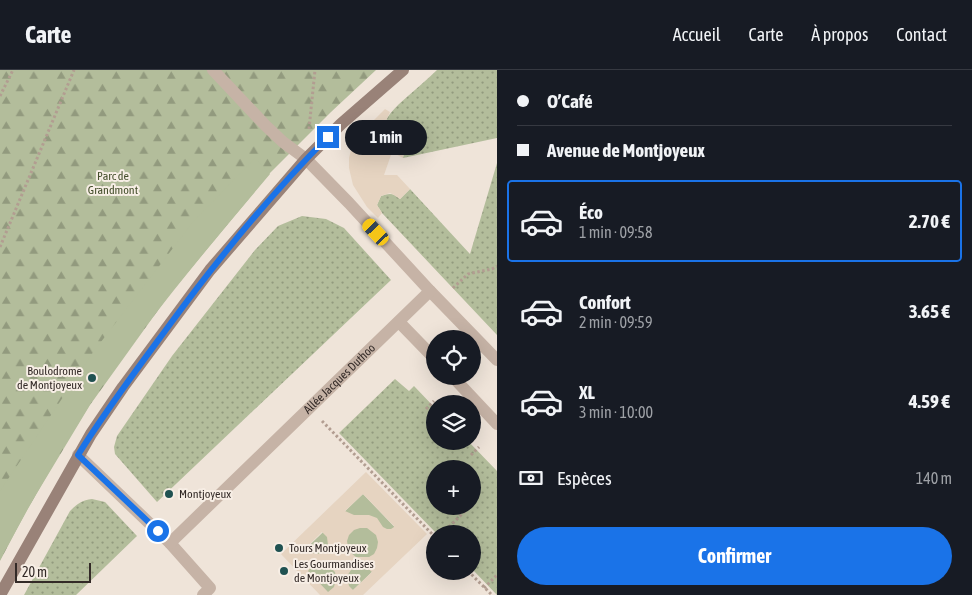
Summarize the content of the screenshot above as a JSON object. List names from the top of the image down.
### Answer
{
  "streets": {
    "street": ["Allée Jacques Duthoo"]
  },
  "parks": ["Parc de Grandmont"],
  "places": [
    "Boulodrome de Montjoyeux",
    "Montjoyeux",
    "Tours Montjoyeux",
    "Les Gourmandises de Montjoyeux"
  ],
  "scale_bar": "20 m",
  "page": {
    "header": "Carte",
    "nav": [
      "Accueil",
      "Carte",
      "À propos",
      "Contact"
    ],
    "banner": ["O’Café", "Avenue de Montjoyeux"],
    "bubble": "1 min",
    "list": [
      {
        "name": "Éco",
        "note": "1 min · 09:58",
        "value": "2.70 €"
      },
      {
        "name": "Confort",
        "note": "2 min · 09:59",
        "value": "3.65 €"
      },
      {
        "name": "XL",
        "note": "3 min · 10:00",
        "value": "4.59 €"
      }
    ],
    "map_buttons": ["+", "−"],
    "pay": ["Espèces", "140 m"],
    "buttons": "Confirmer",
    "scale": "20 m"
  }
}
